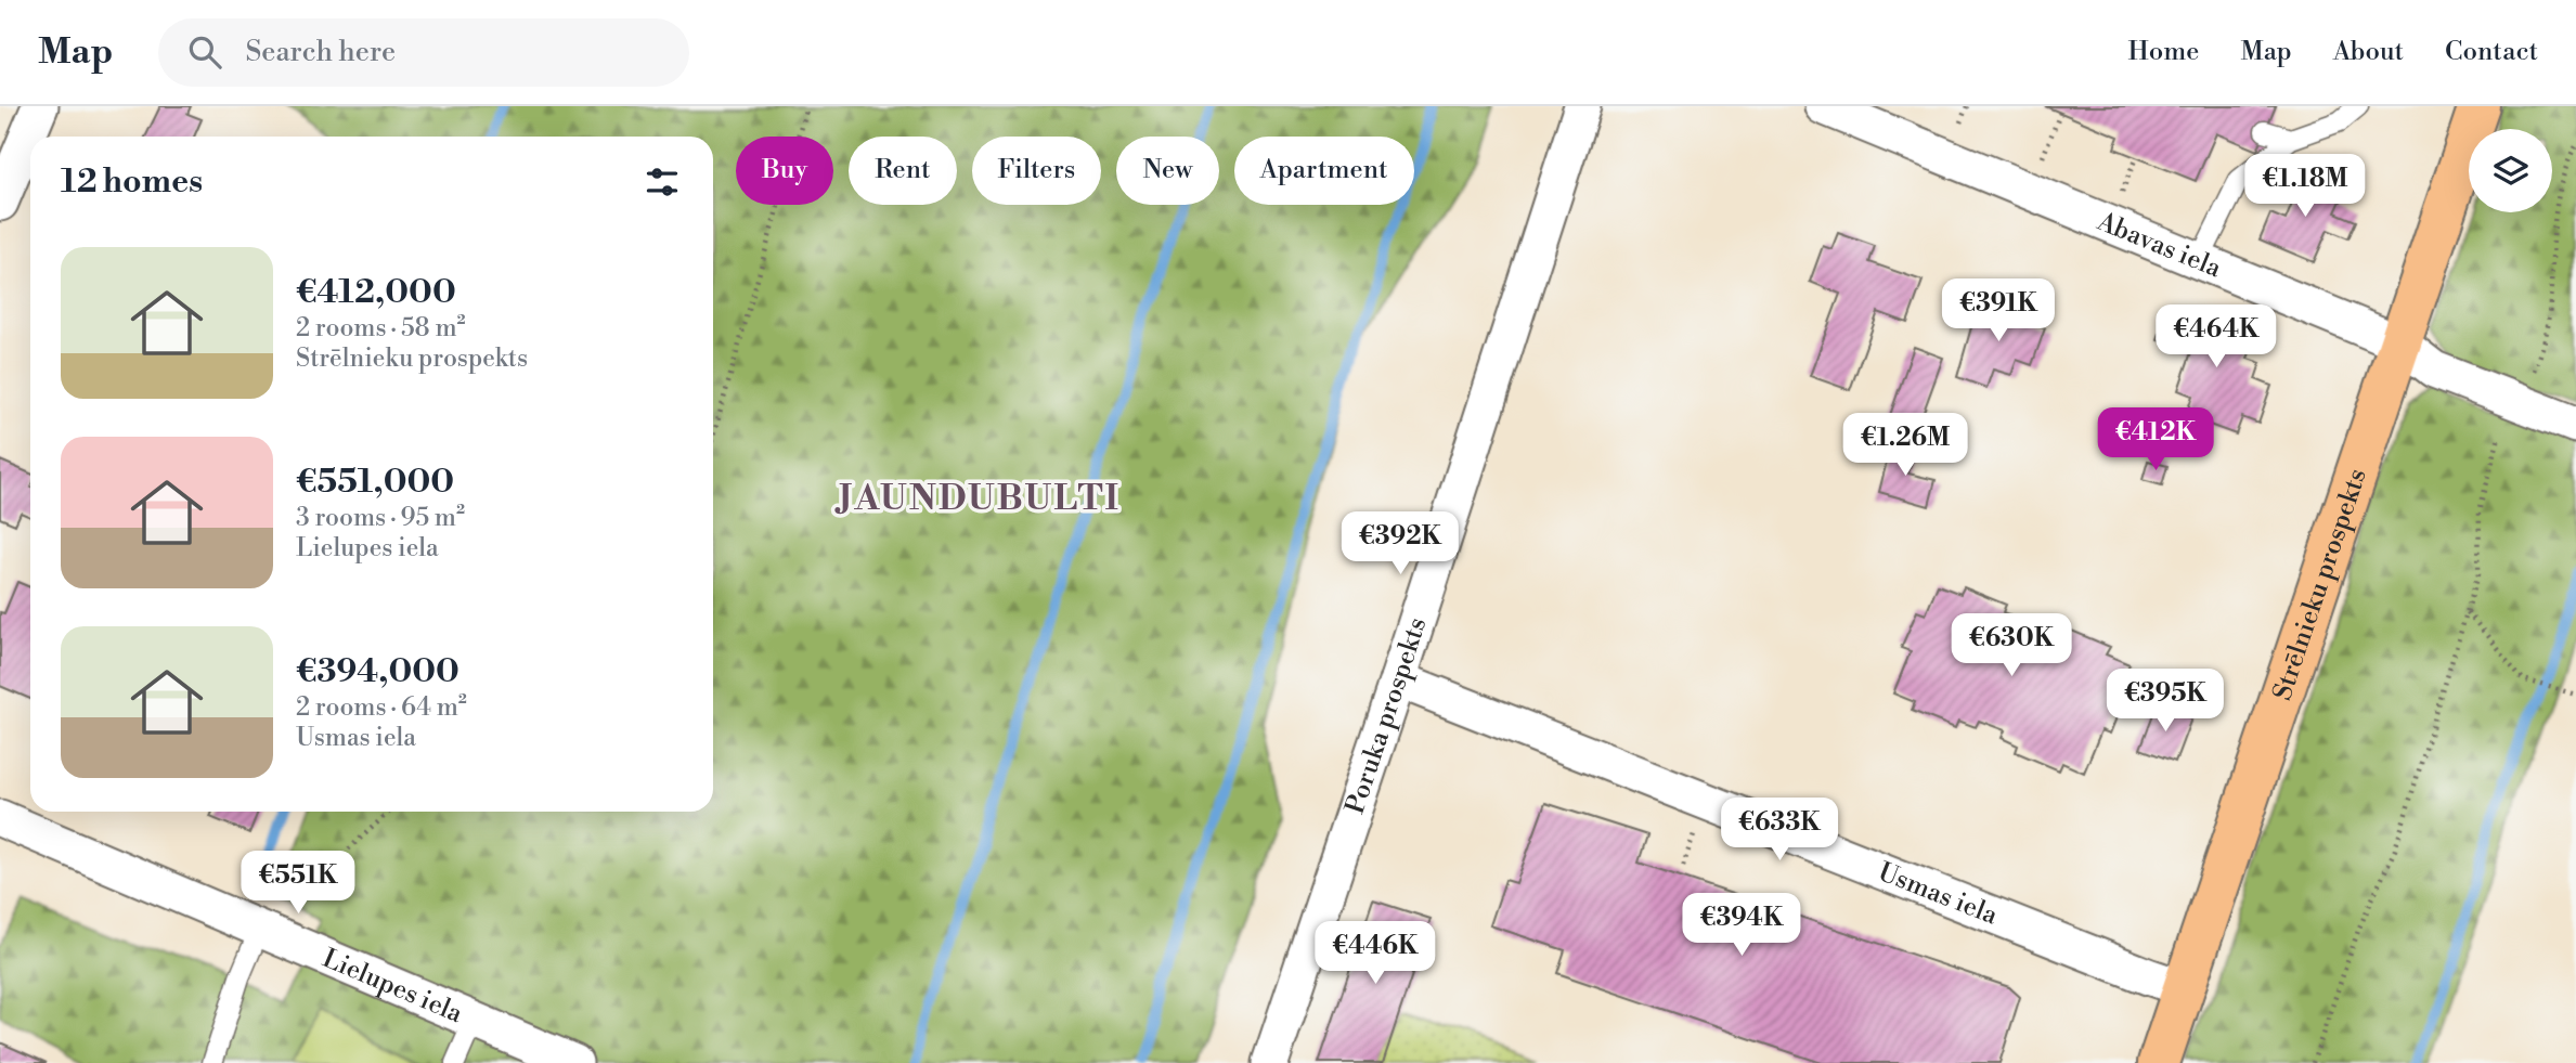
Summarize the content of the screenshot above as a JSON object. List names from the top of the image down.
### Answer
{
  "streets": {
    "main road": ["Strēlnieku prospekts"],
    "street": [
      "Abavas iela",
      "Poruka prospekts",
      "Usmas iela",
      "Lielupes iela"
    ]
  },
  "crossings": [
    ["Abavas iela", "Strēlnieku prospekts"],
    ["Strēlnieku prospekts", "Usmas iela"],
    ["Poruka prospekts", "Usmas iela"]
  ],
  "districts": ["JAUNDUBULTI"],
  "page": {
    "header": "Map",
    "search": "Search here",
    "nav": [
      "Home",
      "Map",
      "About",
      "Contact"
    ],
    "chip": [
      "Buy",
      "Rent",
      "Filters",
      "New",
      "Apartment"
    ],
    "heading": "12 homes",
    "price": [
      "€1.18M",
      "€391K",
      "€464K",
      "€412K",
      "€1.26M",
      "€392K",
      "€630K",
      "€395K",
      "€633K",
      "€551K",
      "€394K",
      "€446K"
    ],
    "list": [
      {
        "name": "€412,000",
        "note": "2 rooms · 58 m² · Strēlnieku prospekts"
      },
      {
        "name": "€551,000",
        "note": "3 rooms · 95 m² · Lielupes iela"
      },
      {
        "name": "€394,000",
        "note": "2 rooms · 64 m² · Usmas iela"
      }
    ]
  }
}
